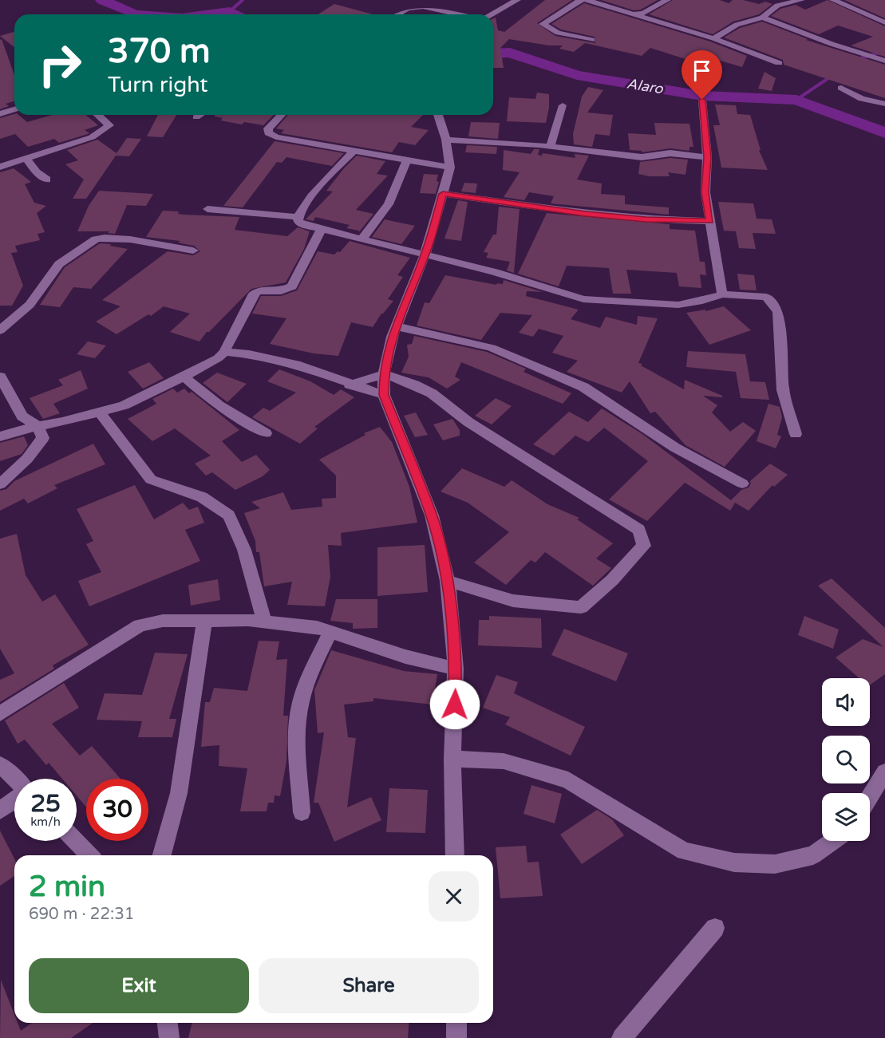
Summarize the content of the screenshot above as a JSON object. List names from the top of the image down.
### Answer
{
  "water": ["Alaro"],
  "page": {
    "turn": ["370 m", "Turn right"],
    "speed": "25 km/h",
    "limit": "30",
    "heading": ["2 min", "690 m · 22:31"],
    "buttons": ["Exit", "Share"]
  }
}
